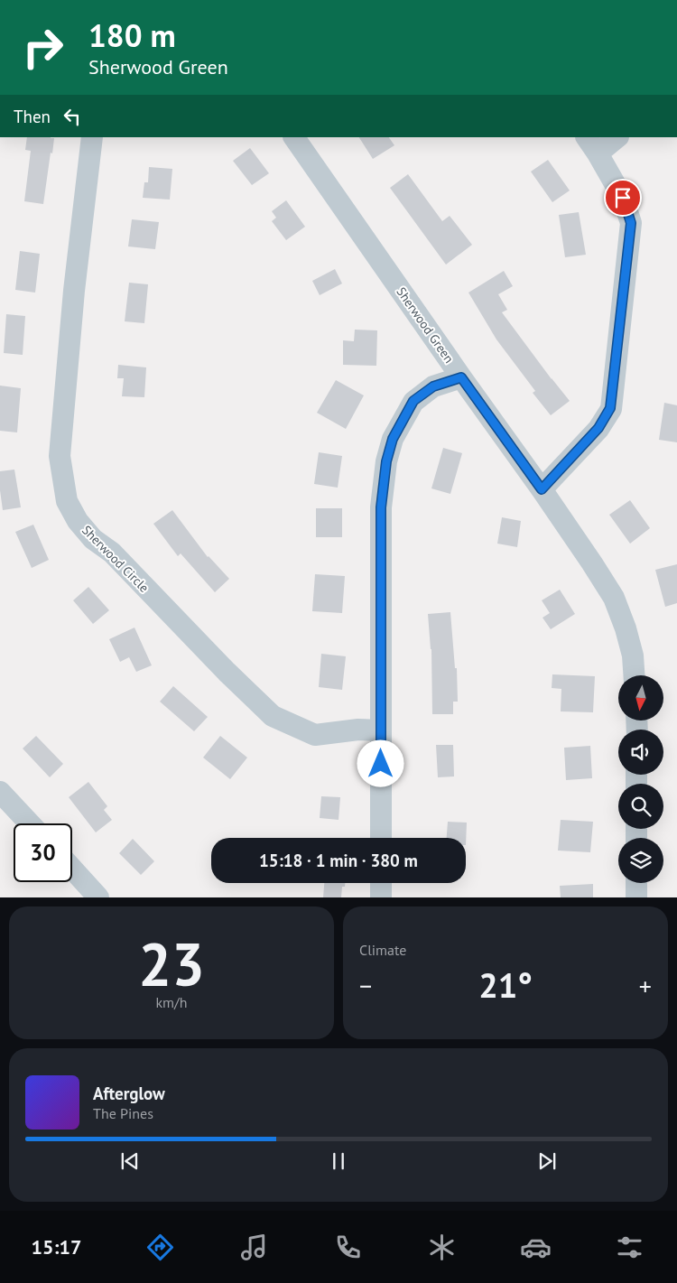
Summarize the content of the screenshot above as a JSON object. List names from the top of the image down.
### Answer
{
  "streets": {
    "street": ["Sherwood Green", "Sherwood Circle"]
  },
  "north": "bottom",
  "page": {
    "turn": ["180 m", "Sherwood Green"],
    "then": "Then",
    "limit": "30",
    "trip": "15:18 · 1 min · 380 m",
    "tile": [
      ["23", "km/h"],
      "Climate"
    ],
    "heat": ["−", "21°", "+"],
    "song": ["Afterglow", "The Pines"],
    "tabs": "15:17"
  }
}
